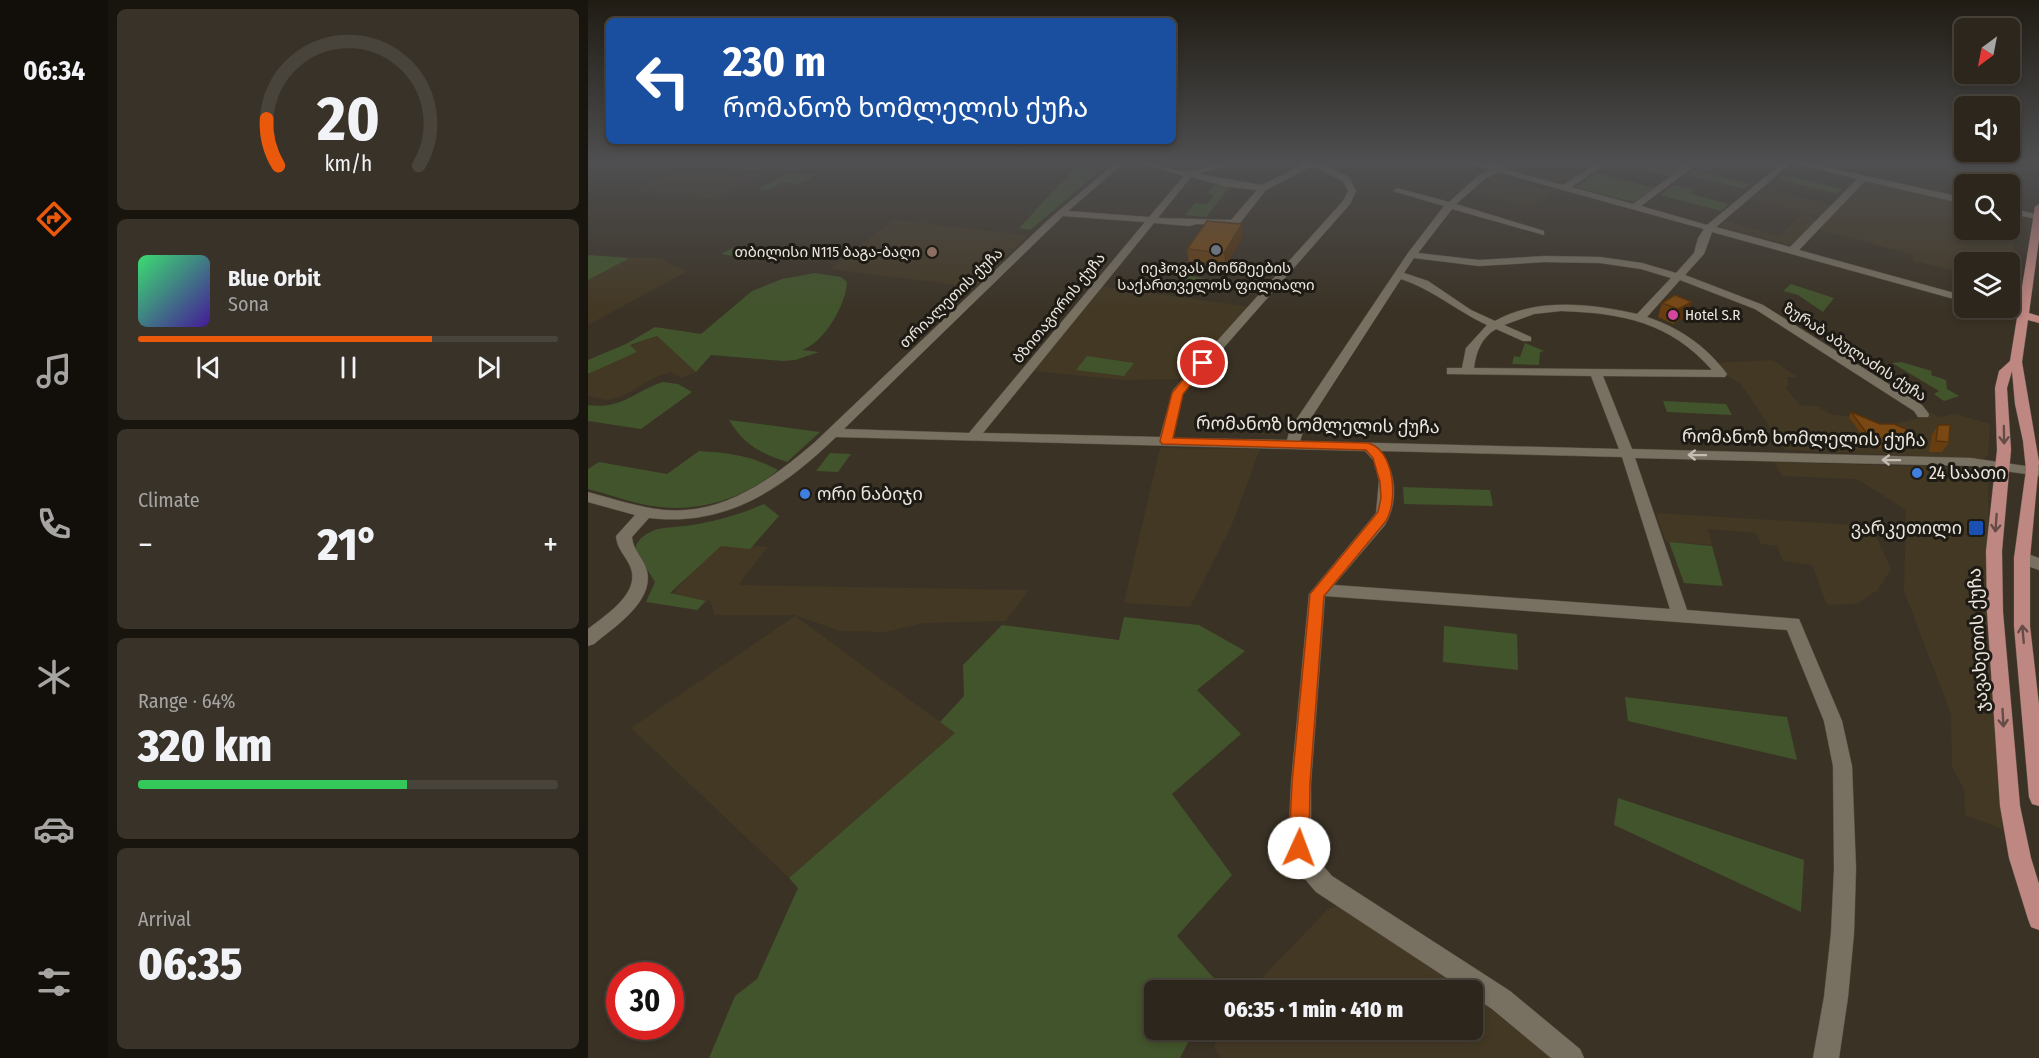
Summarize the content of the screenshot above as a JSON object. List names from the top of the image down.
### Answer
{
  "streets": {
    "main road": ["ჯავახეთის ქუჩა"],
    "street": [
      "თრიალეთის ქუჩა",
      "ბზითაგორის ქუჩა",
      "ზურაბ აბულაძის ქუჩა",
      "რომანოზ ხომლელის ქუჩა"
    ]
  },
  "crossings": [
    ["თრიალეთის ქუჩა", "რომანოზ ხომლელის ქუჩა"],
    ["ბზითაგორის ქუჩა", "რომანოზ ხომლელის ქუჩა"],
    ["რომანოზ ხომლელის ქუჩა", "ჯავახეთის ქუჩა"]
  ],
  "places": {
    "other": [
      "იეჰოვას მოწმეების საქართველოს ფილიალი",
      "თბილისი N115 ბაგა-ბაღი",
      "Hotel S.R",
      "24 საათი",
      "ორი ნაბიჯი"
    ],
    "transit": ["ვარკეთილი"]
  },
  "north": "bottom left",
  "page": {
    "tabs": "06:34",
    "turn": ["230 m", "რომანოზ ხომლელის ქუჩა"],
    "song": ["Blue Orbit", "Sona"],
    "tile": [
      "Climate",
      ["Range · 64%", "320 km"],
      ["Arrival", "06:35"]
    ],
    "heat": ["−", "21°", "+"],
    "limit": "30",
    "trip": "06:35 · 1 min · 410 m",
    "gauge": ["20", "km/h"]
  }
}
